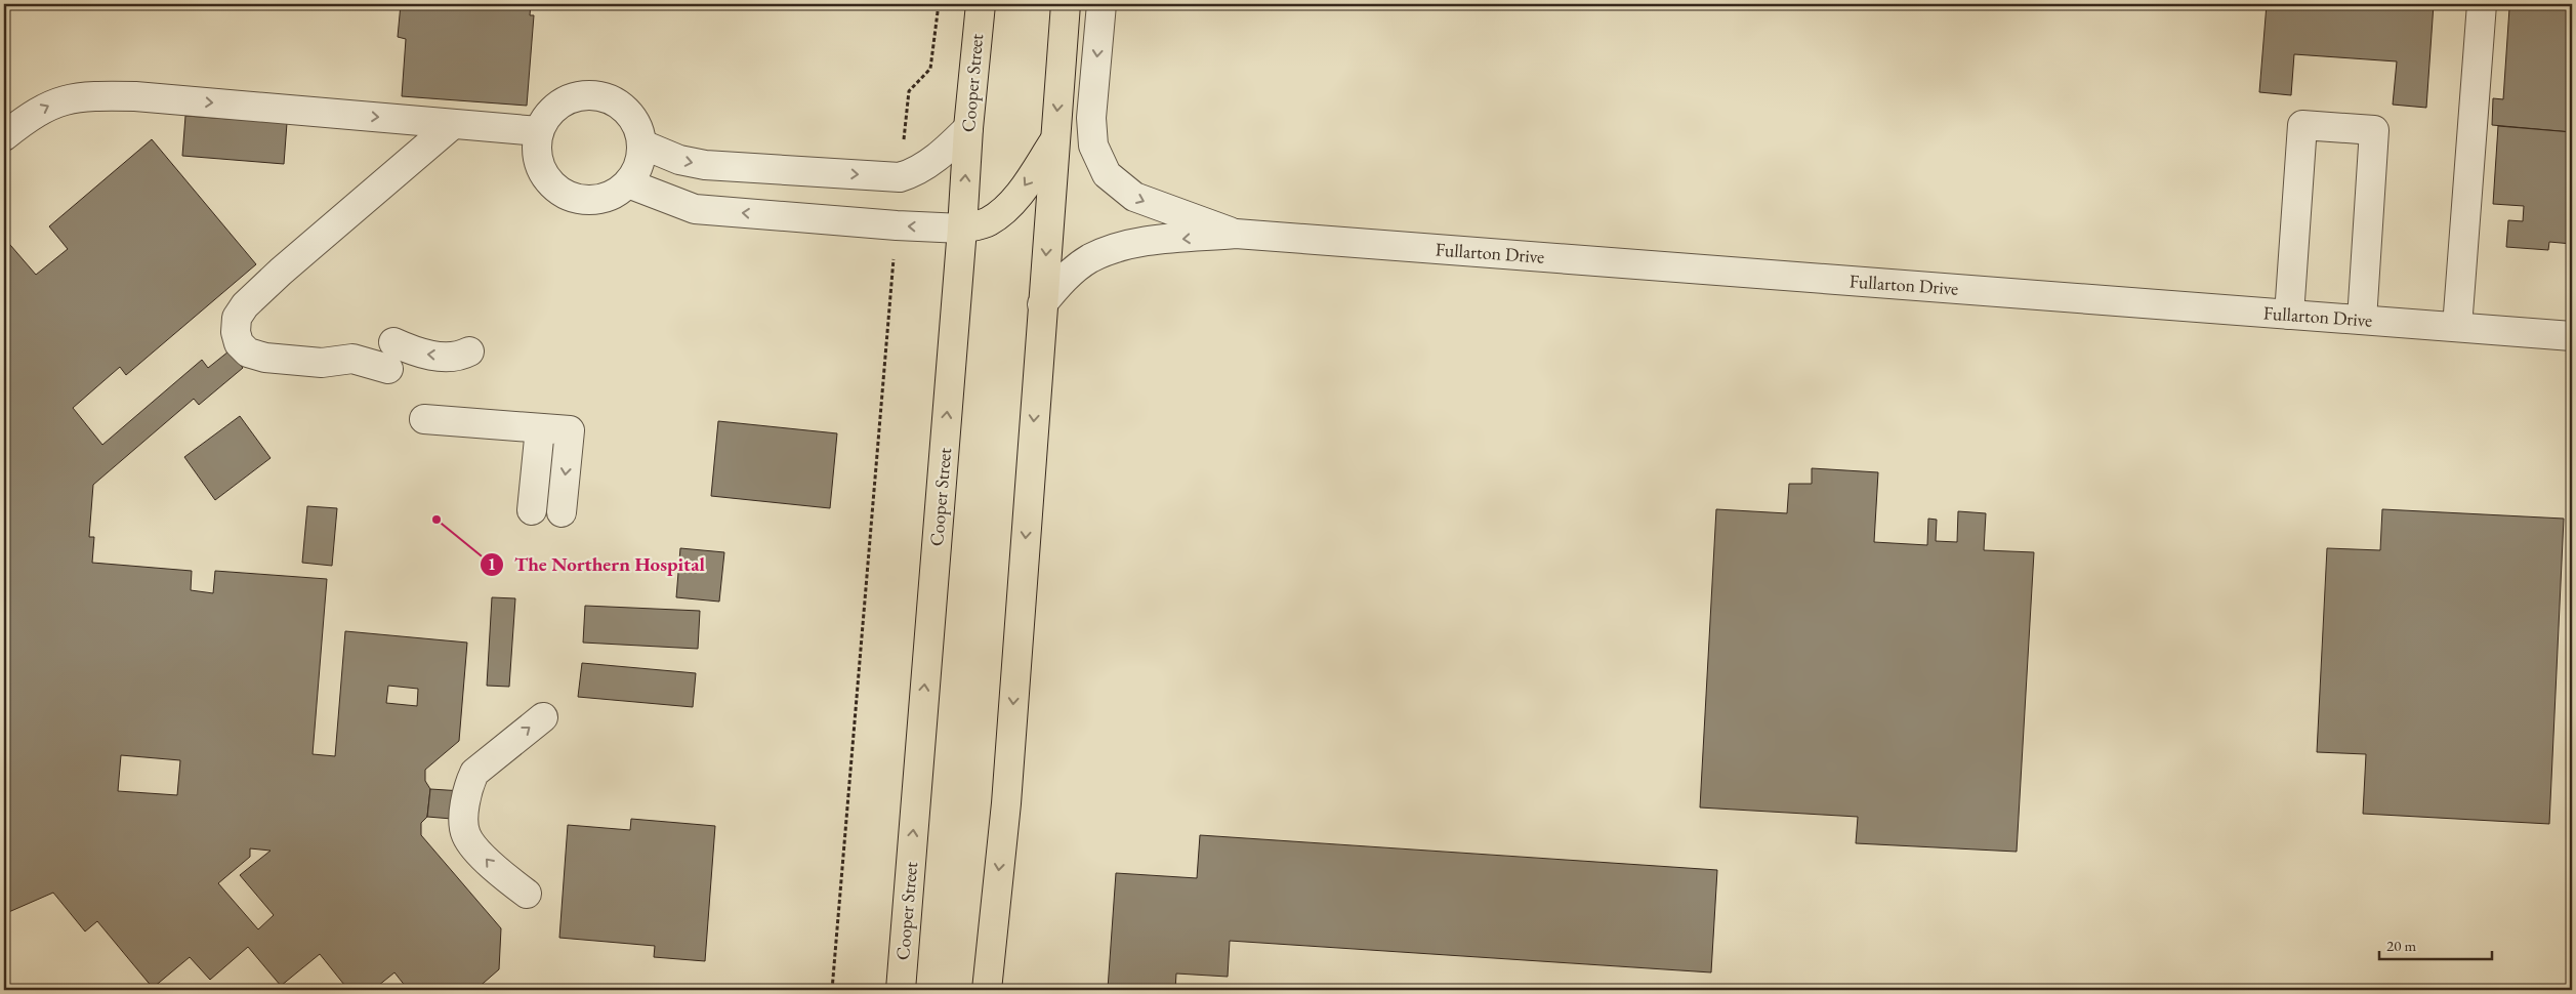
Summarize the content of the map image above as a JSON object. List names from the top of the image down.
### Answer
{
  "streets": {
    "main road": ["Cooper Street"],
    "street": ["Fullarton Drive"]
  },
  "places": ["The Northern Hospital"],
  "scale_bar": "20 m"
}
